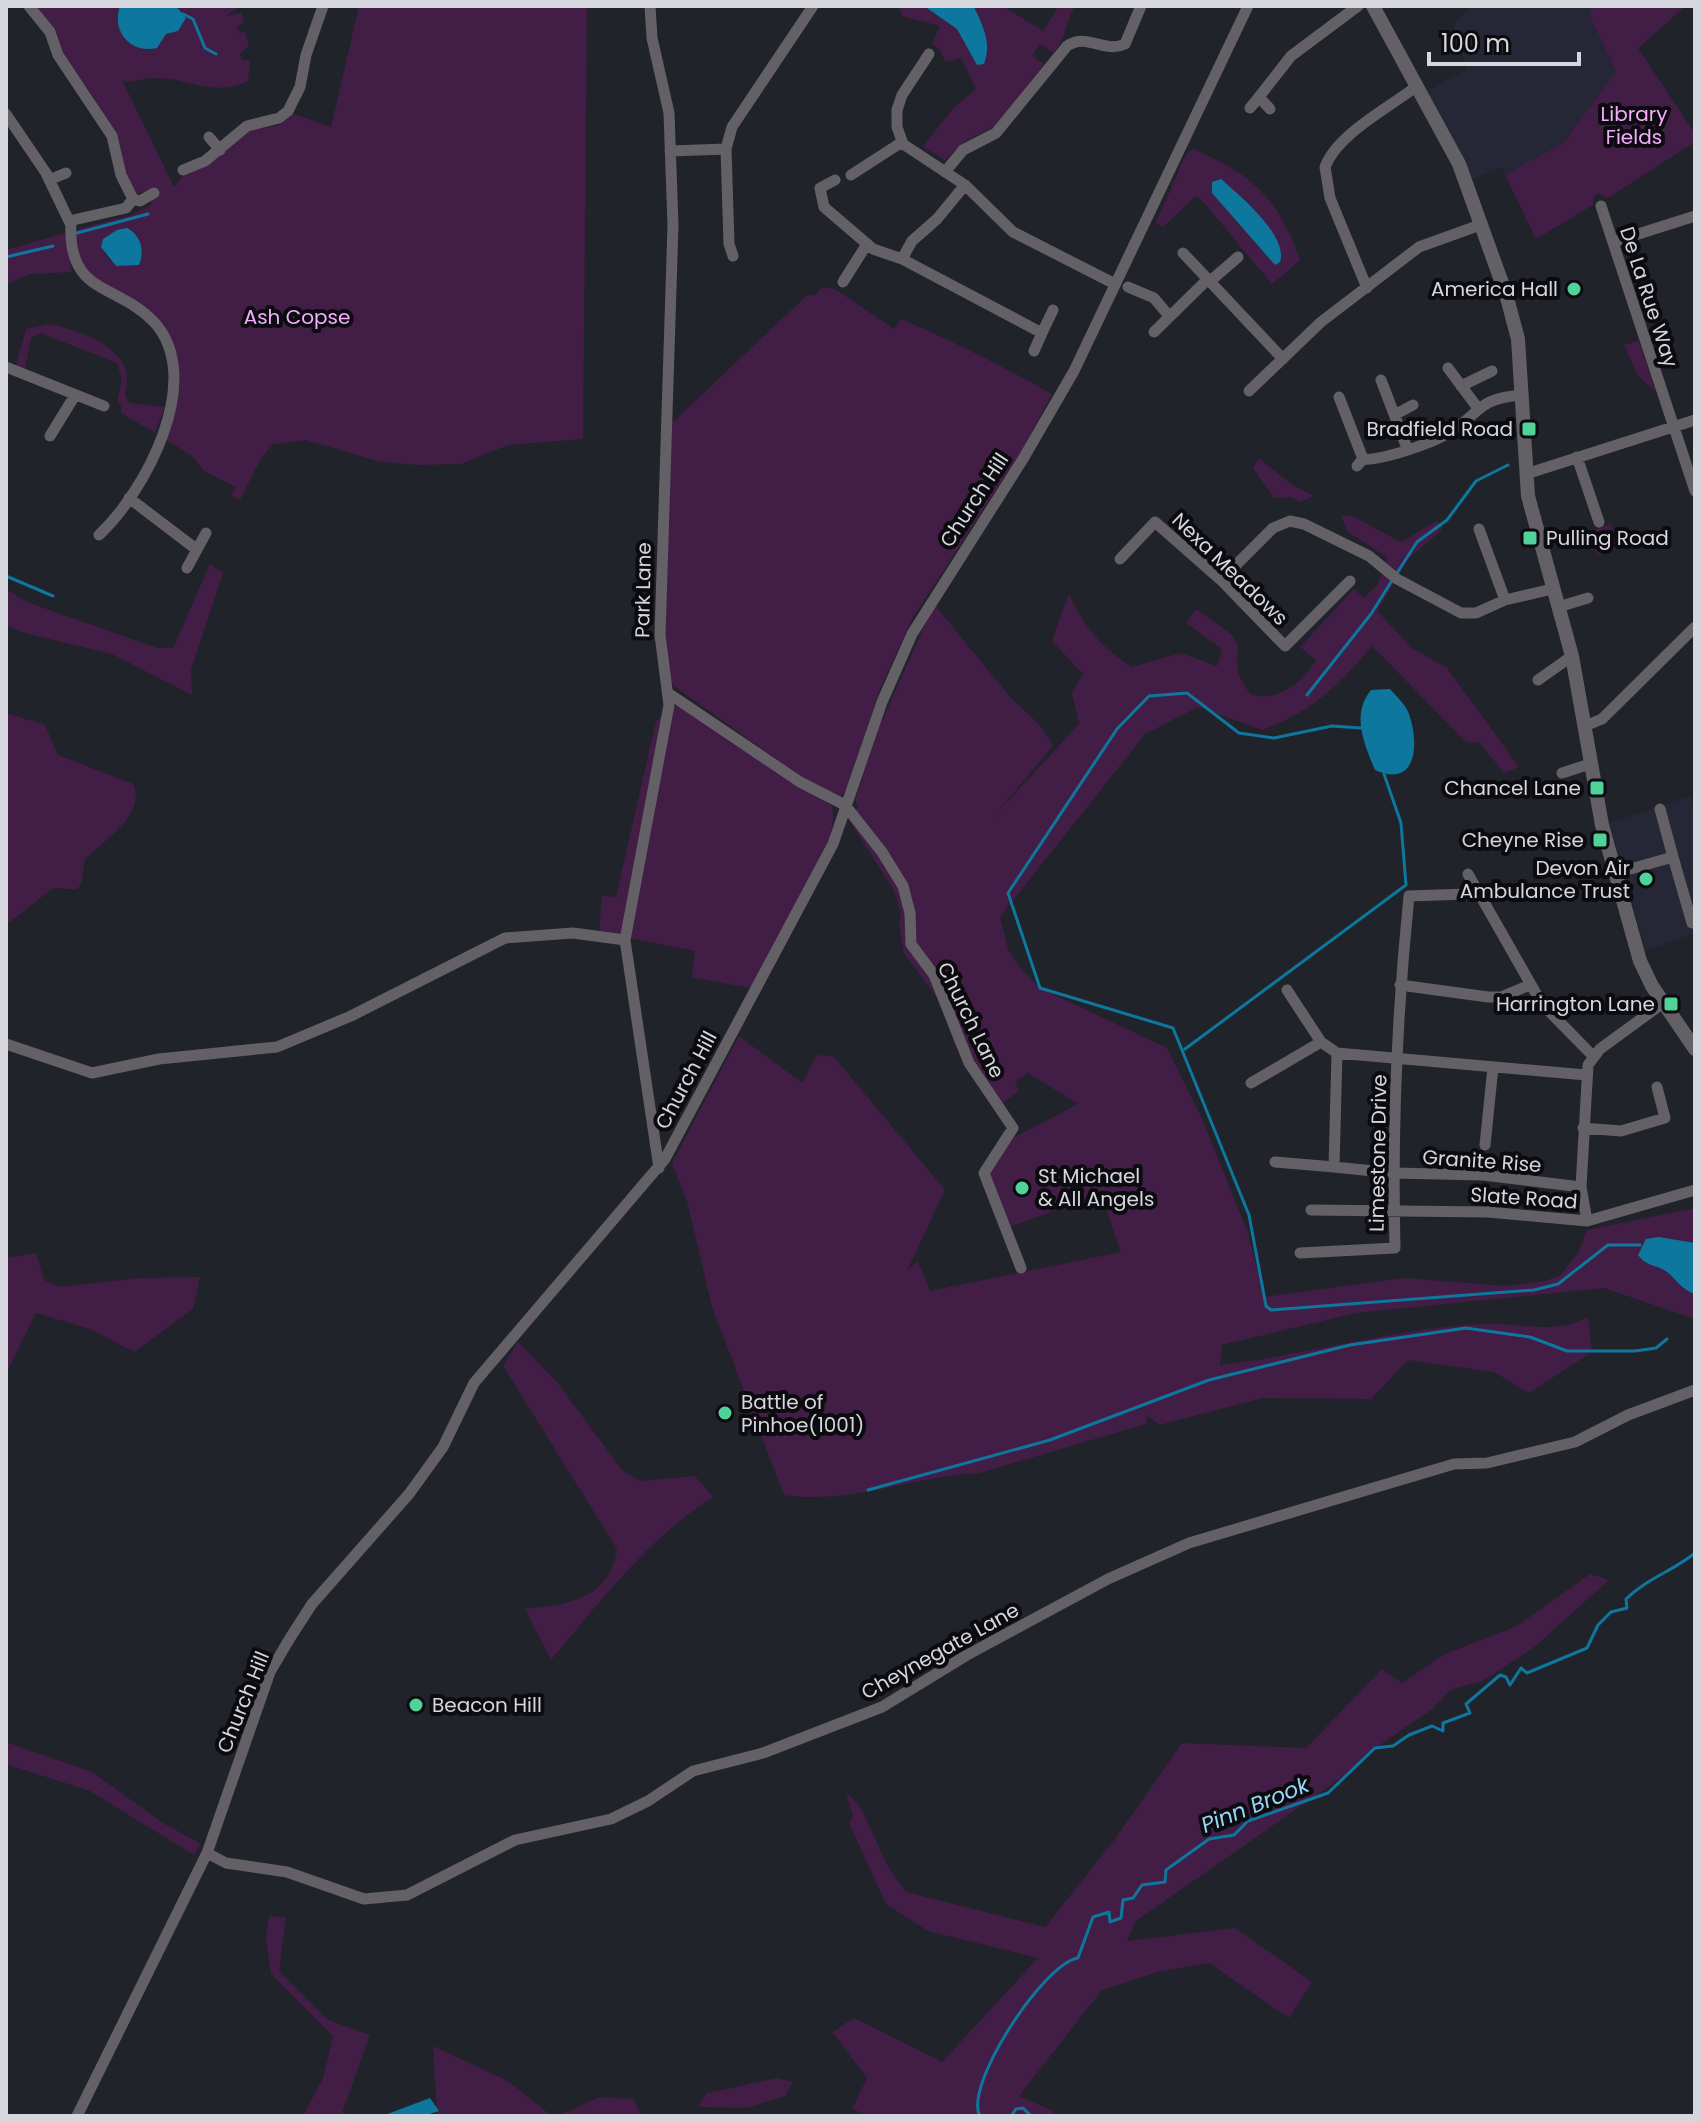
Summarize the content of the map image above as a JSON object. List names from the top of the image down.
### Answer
{
  "streets": {
    "street": [
      "De La Rue Way",
      "Church Hill",
      "Nexa Meadows",
      "Park Lane",
      "Church Lane",
      "Limestone Drive",
      "Granite Rise",
      "Slate Road",
      "Cheynegate Lane"
    ]
  },
  "crossings": [
    ["Church Hill", "Park Lane"],
    ["Church Hill", "Church Lane"],
    ["Church Hill", "Cheynegate Lane"],
    ["Park Lane", "Church Lane"],
    ["Limestone Drive", "Granite Rise"],
    ["Limestone Drive", "Slate Road"]
  ],
  "water": ["Pinn Brook"],
  "parks": ["Library Fields", "Ash Copse"],
  "places": {
    "other": [
      "America Hall",
      "Devon Air Ambulance Trust",
      "St Michael & All Angels",
      "Battle of Pinhoe(1001)",
      "Beacon Hill"
    ],
    "transit": [
      "Bradfield Road",
      "Pulling Road",
      "Chancel Lane",
      "Cheyne Rise",
      "Harrington Lane"
    ]
  },
  "scale_bar": "100 m"
}
